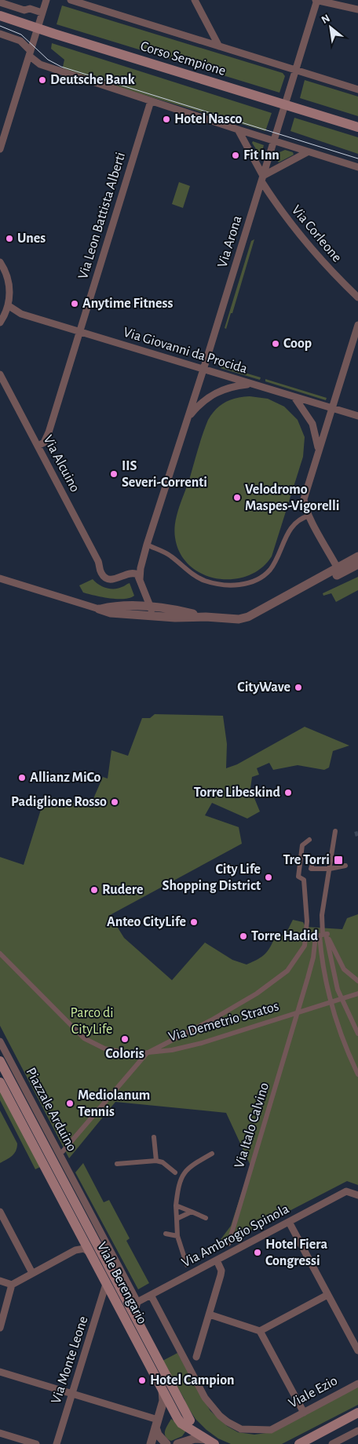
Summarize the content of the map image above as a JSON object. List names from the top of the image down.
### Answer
{
  "streets": {
    "main road": ["Corso Sempione", "Piazzale Arduino", "Viale Berengario"],
    "street": [
      "Via Leon Battista Alberti",
      "Via Corleone",
      "Via Arona",
      "Via Giovanni da Procida",
      "Via Alcuino",
      "Via Demetrio Stratos",
      "Via Italo Calvino",
      "Via Ambrogio Spinola",
      "Via Monte Leone",
      "Viale Ezio"
    ]
  },
  "crossings": [
    ["Corso Sempione", "Via Arona"],
    ["Via Leon Battista Alberti", "Via Giovanni da Procida"],
    ["Via Leon Battista Alberti", "Via Alcuino"],
    ["Via Corleone", "Via Arona"],
    ["Via Arona", "Via Giovanni da Procida"],
    ["Via Arona", "Via Alcuino"],
    ["Via Demetrio Stratos", "Via Italo Calvino"],
    ["Piazzale Arduino", "Viale Berengario"],
    ["Via Ambrogio Spinola", "Viale Berengario"],
    ["Viale Berengario", "Via Monte Leone"],
    ["Viale Berengario", "Viale Ezio"]
  ],
  "parks": ["Parco di CityLife"],
  "places": {
    "other": [
      "Deutsche Bank",
      "Hotel Nasco",
      "Fit Inn",
      "Unes",
      "Anytime Fitness",
      "Coop",
      "IIS Severi-Correnti",
      "Velodromo Maspes-Vigorelli",
      "CityWave",
      "Allianz MiCo",
      "Torre Libeskind",
      "Padiglione Rosso",
      "City Life Shopping District",
      "Rudere",
      "Anteo CityLife",
      "Torre Hadid",
      "Coloris",
      "Mediolanum Tennis",
      "Hotel Fiera Congressi",
      "Hotel Campion"
    ],
    "transit": ["Tre Torri"]
  },
  "north": "top left"
}
